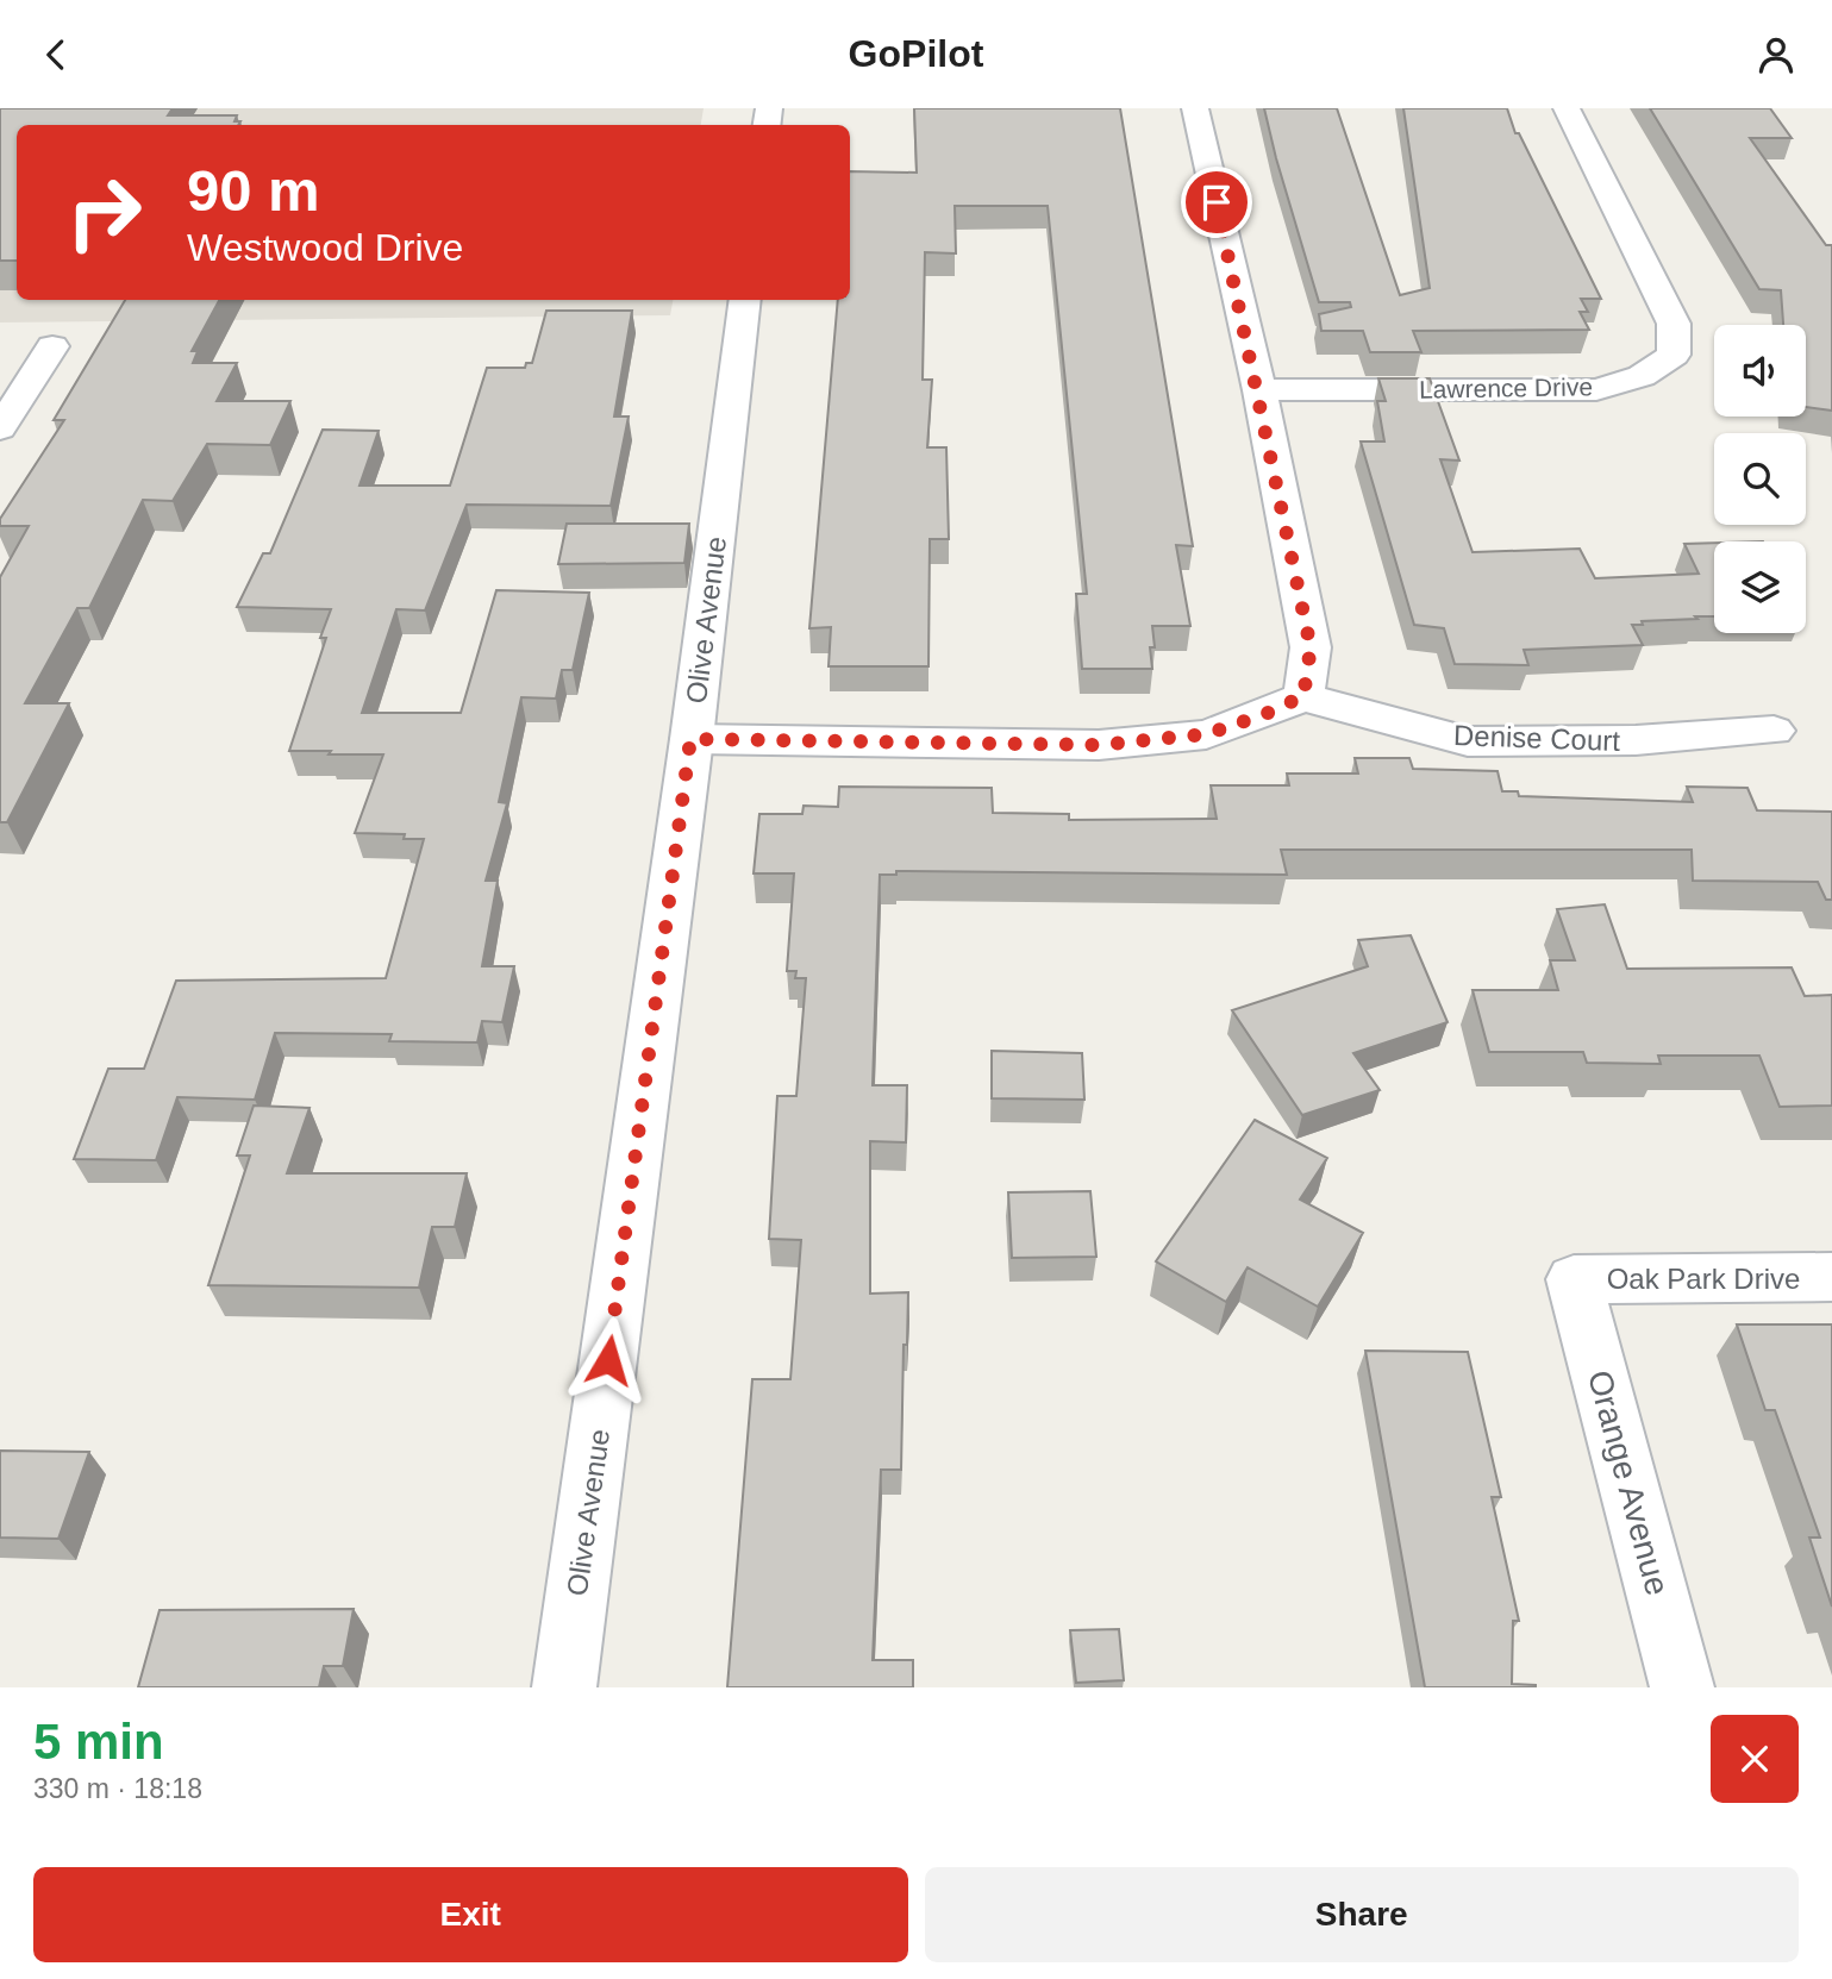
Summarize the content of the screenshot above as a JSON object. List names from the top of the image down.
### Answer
{
  "streets": {
    "street": [
      "Lawrence Drive",
      "Olive Avenue",
      "Denise Court",
      "Oak Park Drive",
      "Orange Avenue"
    ]
  },
  "crossings": [
    ["Oak Park Drive", "Orange Avenue"]
  ],
  "page": {
    "header": "GoPilot",
    "turn": ["90 m", "Westwood Drive"],
    "heading": ["5 min", "330 m · 18:18"],
    "buttons": ["Exit", "Share"]
  }
}
